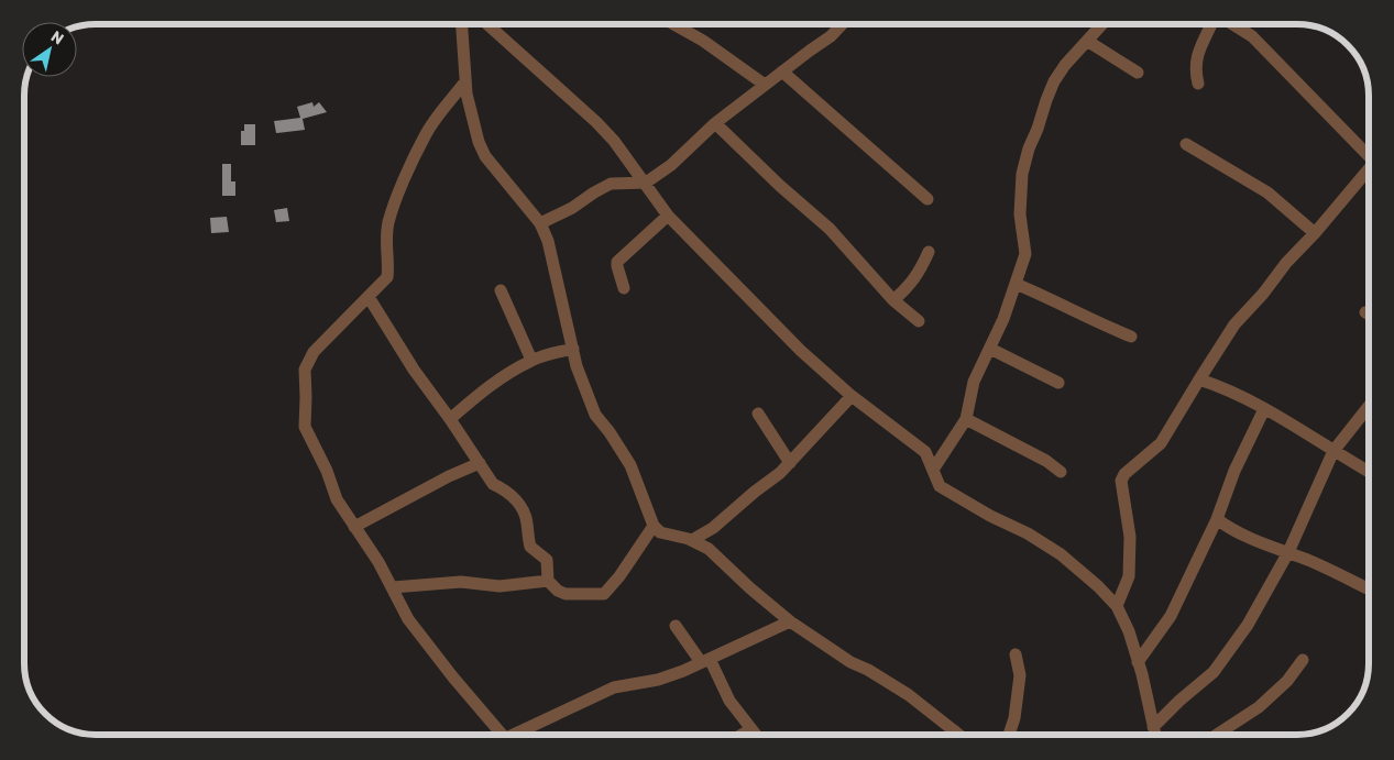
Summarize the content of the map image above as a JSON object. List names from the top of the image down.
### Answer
{
  "north": "top right"
}
